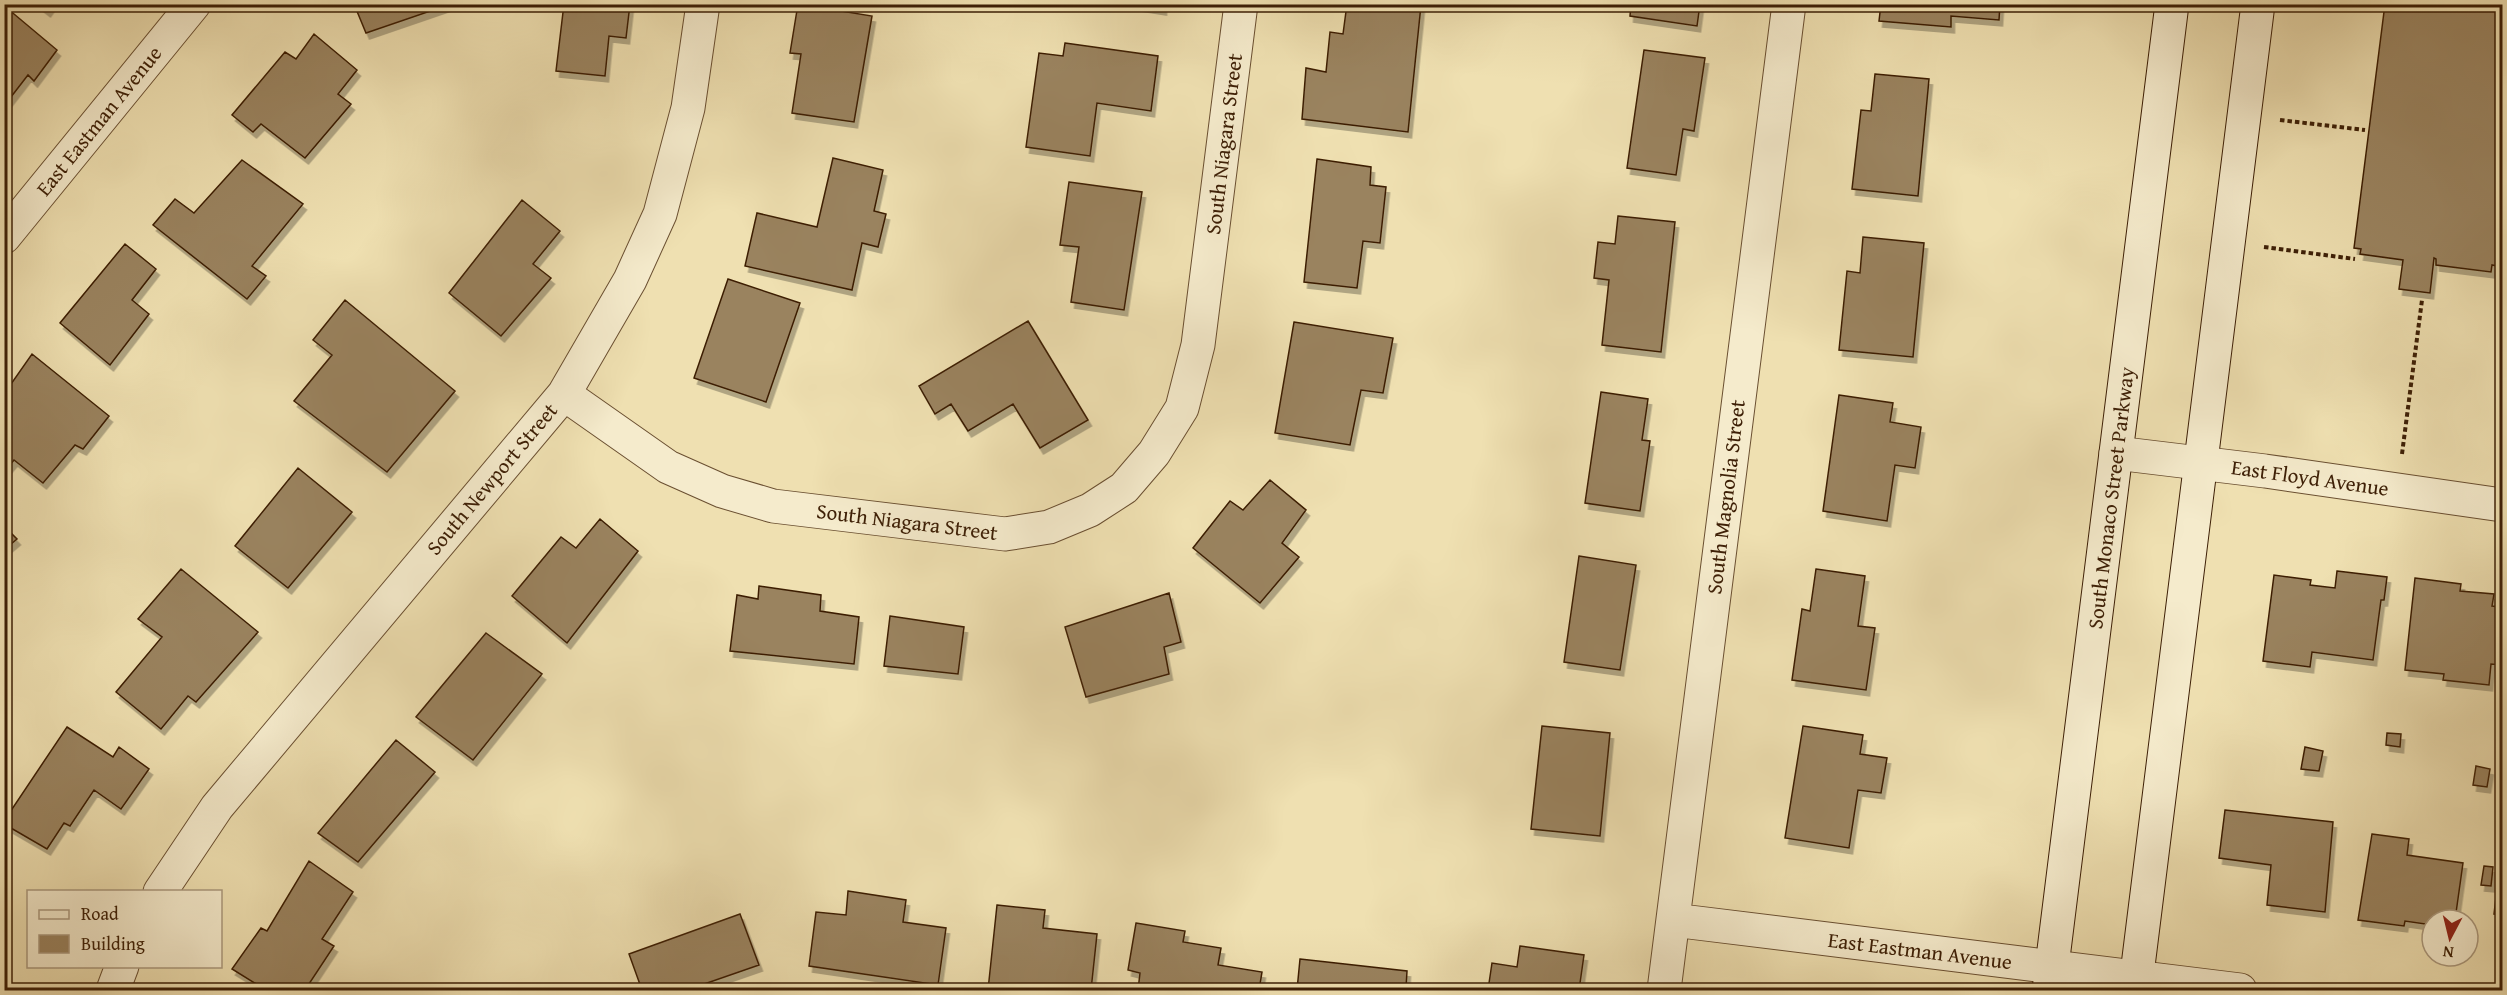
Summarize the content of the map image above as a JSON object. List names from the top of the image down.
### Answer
{
  "streets": {
    "street": [
      "East Eastman Avenue",
      "South Niagara Street",
      "East Floyd Avenue",
      "South Newport Street",
      "South Magnolia Street",
      "South Monaco Street Parkway"
    ]
  },
  "crossings": [
    ["East Eastman Avenue", "South Magnolia Street"],
    ["East Eastman Avenue", "South Monaco Street Parkway"],
    ["South Niagara Street", "South Newport Street"],
    ["East Floyd Avenue", "South Monaco Street Parkway"]
  ],
  "legend": ["Road", "Building"],
  "north": "bottom"
}
